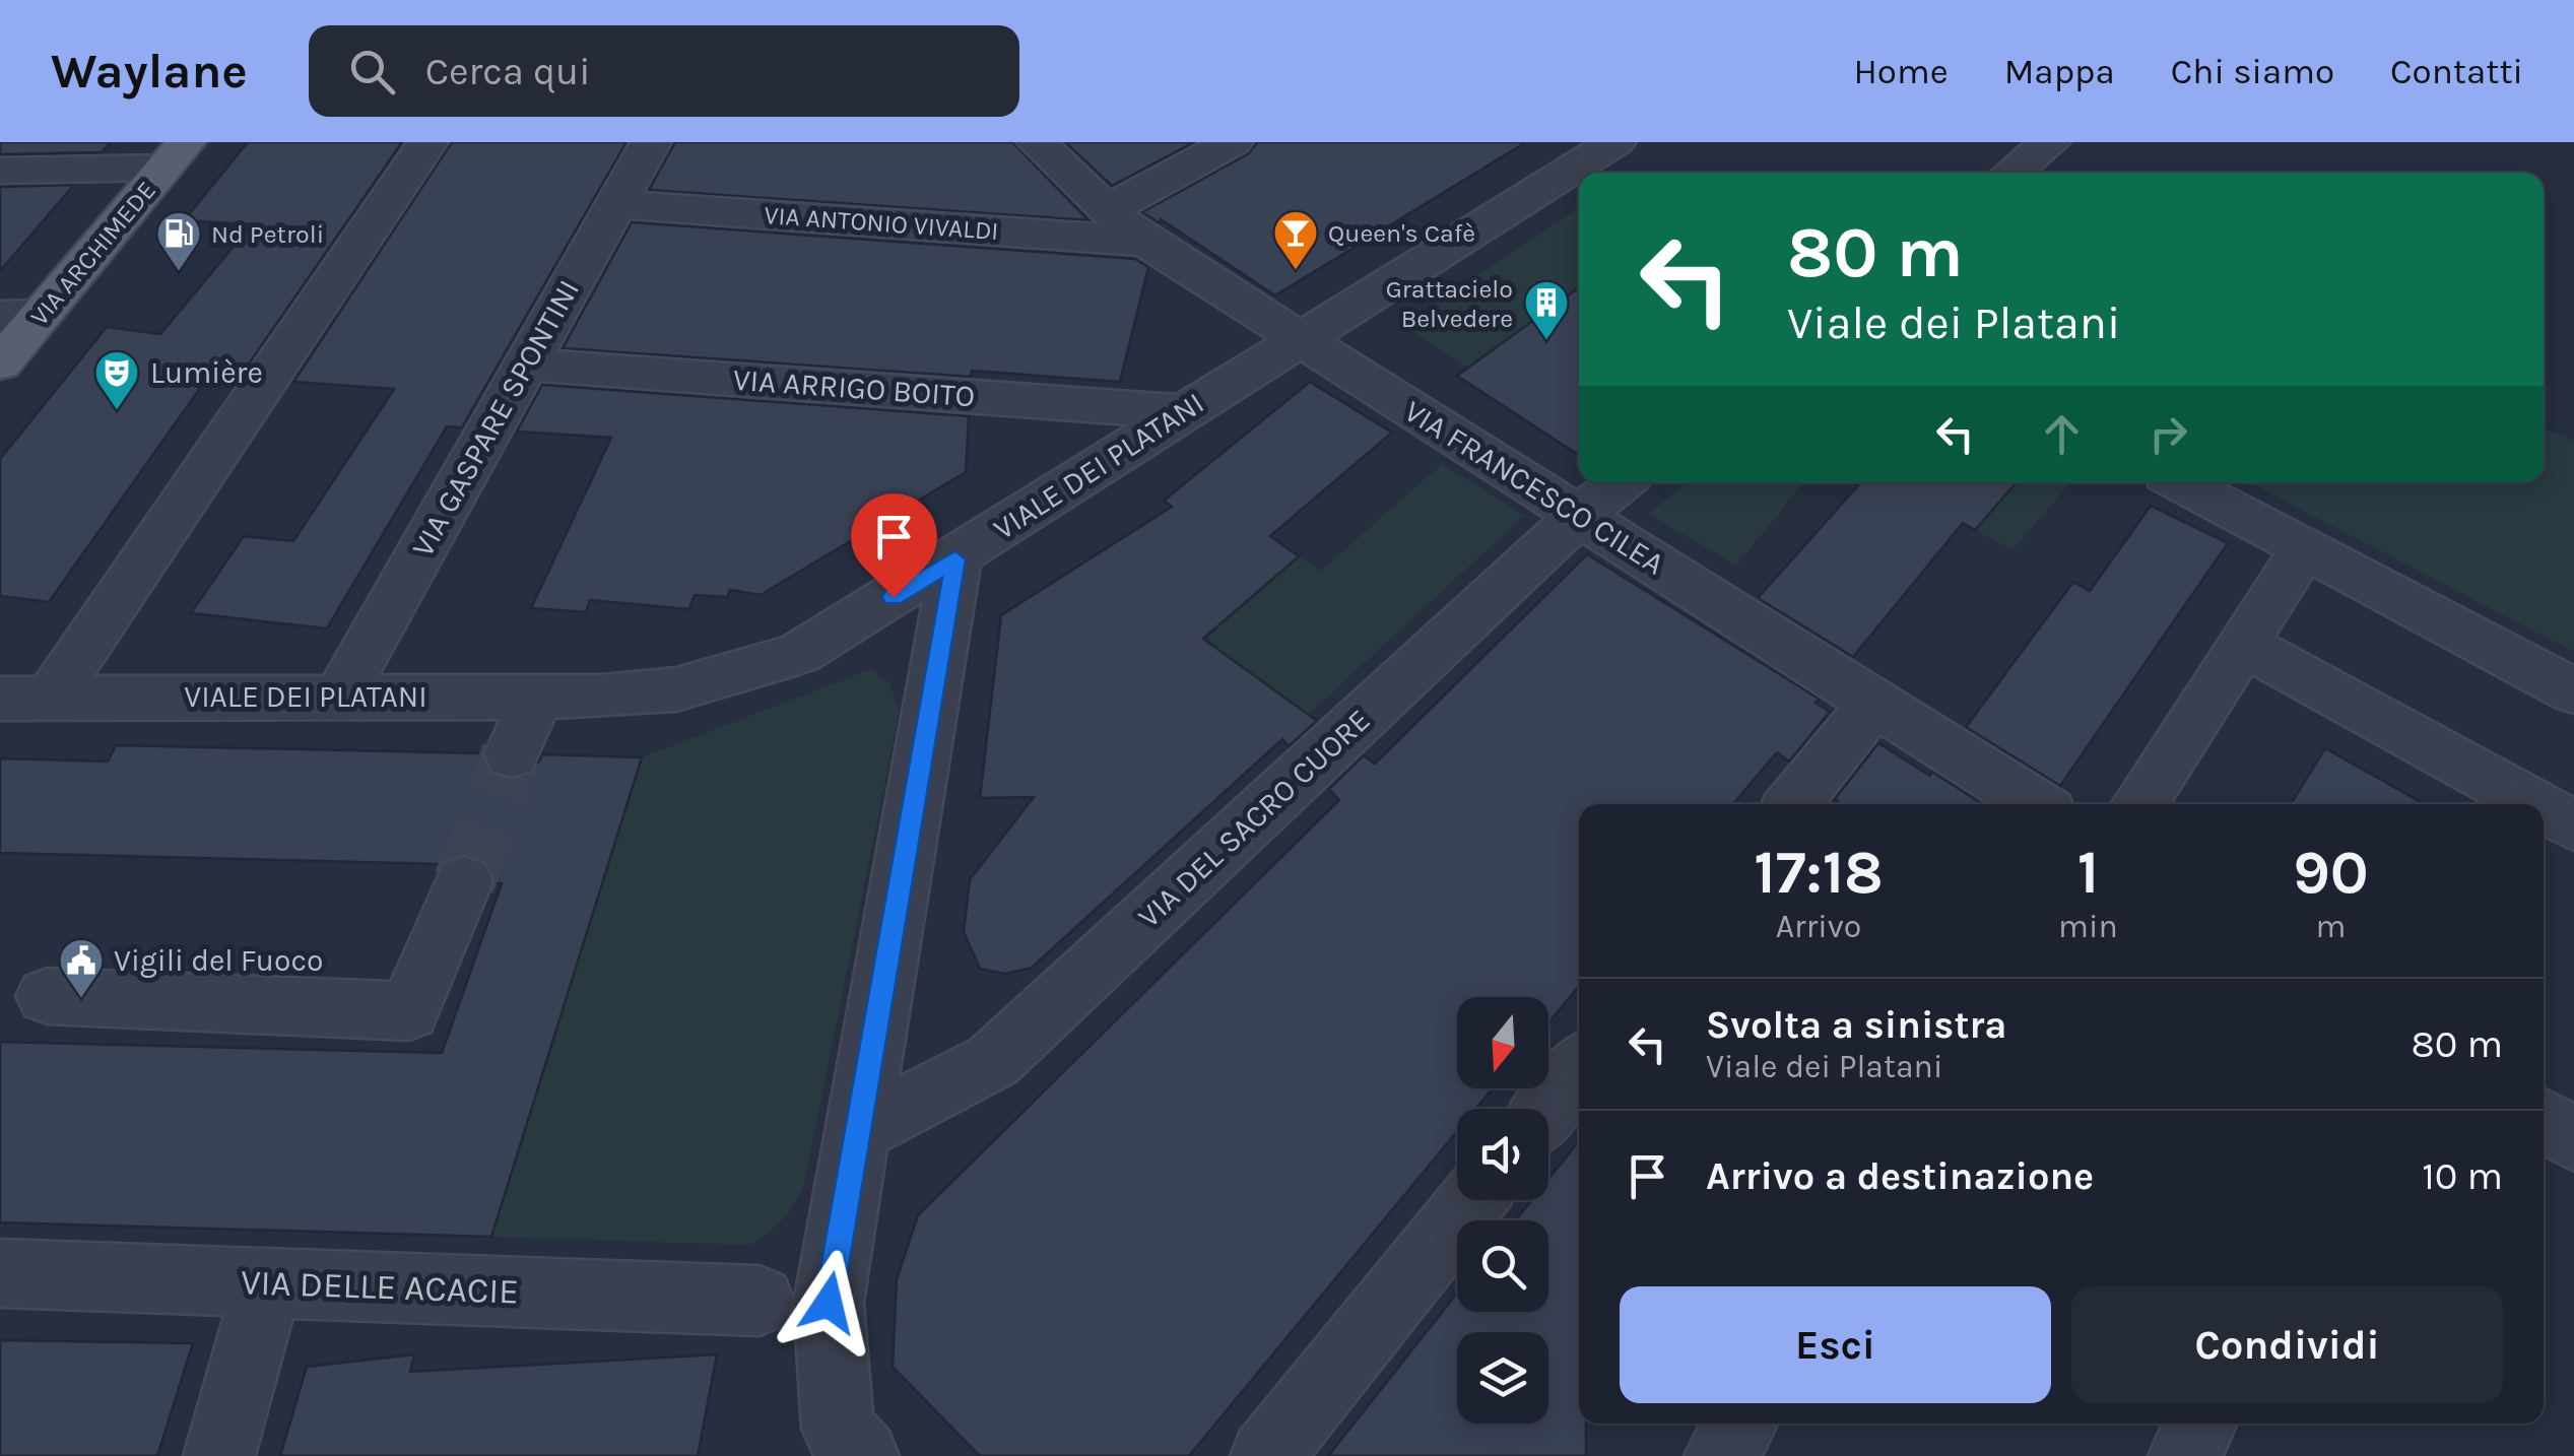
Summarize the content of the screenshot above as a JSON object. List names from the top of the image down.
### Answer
{
  "streets": {
    "main road": ["VIA ARCHIMEDE"],
    "street": [
      "VIA ANTONIO VIVALDI",
      "VIA ARRIGO BOITO",
      "VIA GASPARE SPONTINI",
      "VIALE DEI PLATANI",
      "VIA FRANCESCO CILEA",
      "VIA DEL SACRO CUORE",
      "VIA DELLE ACACIE"
    ]
  },
  "crossings": [
    ["VIA ANTONIO VIVALDI", "VIA GASPARE SPONTINI"],
    ["VIA ANTONIO VIVALDI", "VIA FRANCESCO CILEA"],
    ["VIA ARRIGO BOITO", "VIA GASPARE SPONTINI"],
    ["VIA ARRIGO BOITO", "VIALE DEI PLATANI"],
    ["VIA GASPARE SPONTINI", "VIALE DEI PLATANI"],
    ["VIALE DEI PLATANI", "VIA FRANCESCO CILEA"],
    ["VIA FRANCESCO CILEA", "VIA DEL SACRO CUORE"]
  ],
  "places": {
    "bar": ["Queen's Cafè"],
    "fuel station": ["Nd Petroli"],
    "building": ["Grattacielo Belvedere"],
    "theatre": ["Lumière"],
    "public building": ["Vigili del Fuoco"]
  },
  "north": "bottom",
  "page": {
    "header": "Waylane",
    "search": "Cerca qui",
    "nav": [
      "Home",
      "Mappa",
      "Chi siamo",
      "Contatti"
    ],
    "turn": ["80 m", "Viale dei Platani"],
    "eta": [
      "17:18",
      "Arrivo",
      "1",
      "min",
      "90",
      "m"
    ],
    "list": [
      {
        "name": "Svolta a sinistra",
        "note": "Viale dei Platani",
        "value": "80 m"
      },
      {
        "name": "Arrivo a destinazione",
        "value": "10 m"
      }
    ],
    "buttons": ["Esci", "Condividi"]
  }
}
